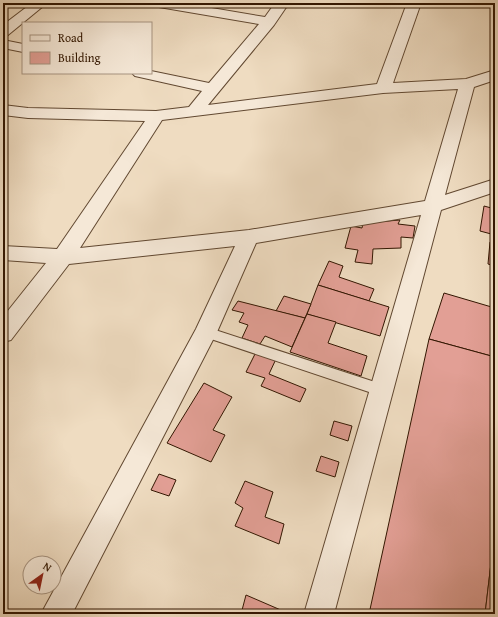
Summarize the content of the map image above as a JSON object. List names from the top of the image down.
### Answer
{
  "legend": ["Road", "Building"],
  "north": "top right"
}
